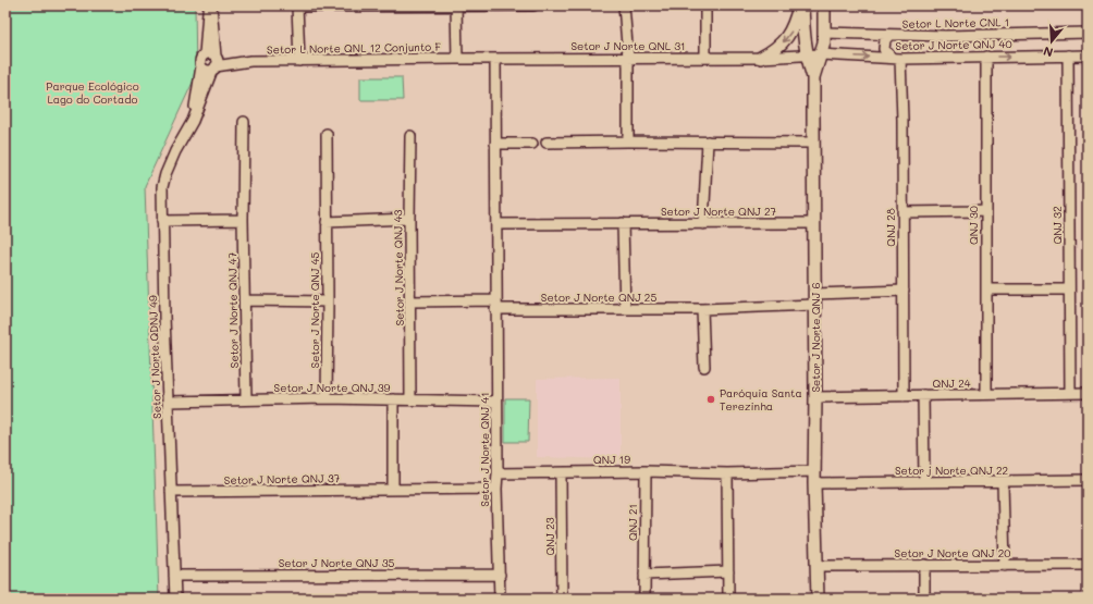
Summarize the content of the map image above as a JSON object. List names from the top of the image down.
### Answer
{
  "streets": {
    "main road": ["Setor J Norte QNJ 6"],
    "street": [
      "Setor L Norte CNL 1",
      "Setor J Norte QNJ 40",
      "Setor J Norte QNL 31",
      "Setor L Norte QNL 12 Conjunto F",
      "Setor J Norte QNJ 27",
      "QNJ 30",
      "QNJ 32",
      "QNJ 28",
      "Setor J Norte QNJ 43",
      "Setor J Norte QNJ 25",
      "Setor J Norte QNJ 47",
      "Setor J Norte QNJ 45",
      "Setor J Norte QDNJ 49",
      "QNJ 24",
      "Setor J Norte QNJ 39",
      "Setor J Norte QNJ 41",
      "QNJ 19",
      "Setor j Norte QNJ 22",
      "Setor J Norte QNJ 37",
      "QNJ 21",
      "QNJ 23",
      "Setor J Norte QNJ 20",
      "Setor J Norte QNJ 35"
    ]
  },
  "crossings": [
    ["Setor L Norte CNL 1", "QNJ 28"],
    ["Setor J Norte QNJ 40", "Setor J Norte QNL 31"],
    ["Setor J Norte QNJ 40", "QNJ 30"],
    ["Setor J Norte QNJ 40", "QNJ 32"],
    ["Setor J Norte QNJ 40", "QNJ 28"],
    ["Setor J Norte QNL 31", "Setor L Norte QNL 12 Conjunto F"],
    ["Setor J Norte QNL 31", "Setor J Norte QNJ 41"],
    ["Setor J Norte QNJ 27", "Setor J Norte QNJ 6"],
    ["Setor J Norte QNJ 27", "Setor J Norte QNJ 41"],
    ["QNJ 30", "QNJ 24"],
    ["QNJ 32", "QNJ 24"],
    ["QNJ 28", "Setor J Norte QNJ 25"],
    ["QNJ 28", "QNJ 24"],
    ["Setor J Norte QNJ 43", "Setor J Norte QNJ 39"],
    ["Setor J Norte QNJ 25", "Setor J Norte QNJ 6"],
    ["Setor J Norte QNJ 25", "Setor J Norte QNJ 41"],
    ["Setor J Norte QNJ 47", "Setor J Norte QNJ 39"],
    ["Setor J Norte QNJ 45", "Setor J Norte QNJ 39"],
    ["Setor J Norte QNJ 6", "QNJ 24"],
    ["Setor J Norte QNJ 6", "QNJ 19"],
    ["Setor J Norte QNJ 6", "Setor j Norte QNJ 22"],
    ["Setor J Norte QNJ 6", "Setor J Norte QNJ 20"],
    ["Setor J Norte QDNJ 49", "Setor J Norte QNJ 39"],
    ["Setor J Norte QDNJ 49", "Setor J Norte QNJ 37"],
    ["Setor J Norte QDNJ 49", "Setor J Norte QNJ 35"],
    ["Setor J Norte QNJ 39", "Setor J Norte QNJ 41"],
    ["Setor J Norte QNJ 41", "QNJ 19"],
    ["Setor J Norte QNJ 41", "Setor J Norte QNJ 37"],
    ["Setor J Norte QNJ 41", "Setor J Norte QNJ 35"],
    ["QNJ 19", "QNJ 21"],
    ["QNJ 19", "QNJ 23"]
  ],
  "one_way": ["Setor J Norte QNJ 40"],
  "parks": ["Parque Ecológico Lago do Cortado"],
  "places": ["Paróquia Santa Terezinha"],
  "north": "bottom"
}
